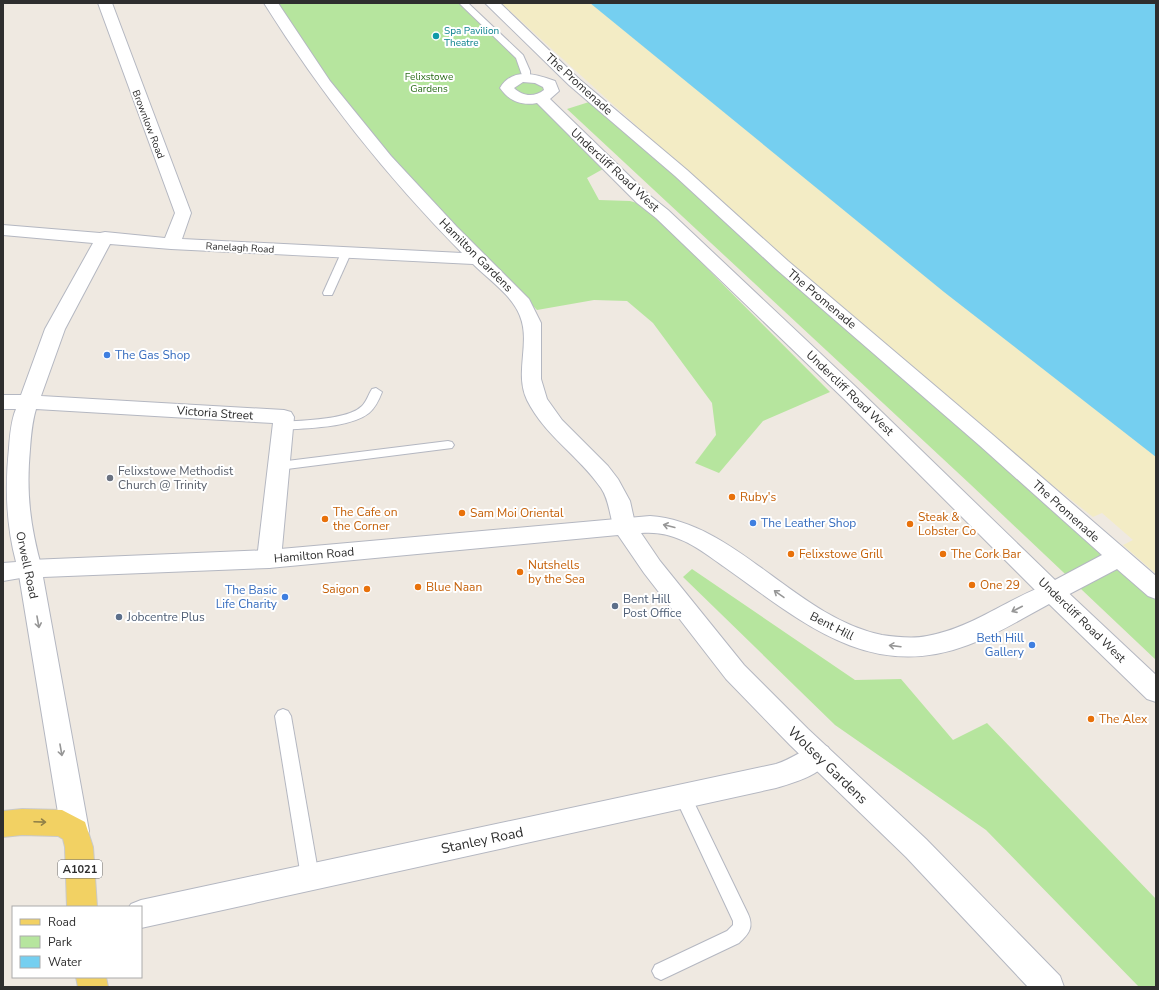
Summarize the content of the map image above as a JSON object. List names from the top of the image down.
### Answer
{
  "streets": {
    "main road": ["Orwell Road", "A1021"],
    "street": [
      "The Promenade",
      "Brownlow Road",
      "Undercliff Road West",
      "Ranelagh Road",
      "Hamilton Gardens",
      "Victoria Street",
      "Hamilton Road",
      "Bent Hill",
      "Wolsey Gardens",
      "Stanley Road"
    ]
  },
  "crossings": [
    ["The Promenade", "Bent Hill"],
    ["Brownlow Road", "Ranelagh Road"],
    ["Undercliff Road West", "Bent Hill"],
    ["Ranelagh Road", "Hamilton Gardens"],
    ["Ranelagh Road", "Orwell Road"],
    ["Hamilton Gardens", "Hamilton Road"],
    ["Hamilton Gardens", "Bent Hill"],
    ["Hamilton Gardens", "Wolsey Gardens"],
    ["Victoria Street", "Orwell Road"],
    ["Hamilton Road", "Orwell Road"],
    ["Hamilton Road", "Bent Hill"],
    ["Hamilton Road", "Wolsey Gardens"],
    ["Bent Hill", "Wolsey Gardens"],
    ["Wolsey Gardens", "Stanley Road"]
  ],
  "one_way": ["Orwell Road", "Bent Hill"],
  "parks": ["Felixstowe Gardens"],
  "places": [
    "Spa Pavilion Theatre",
    "The Gas Shop",
    "Felixstowe Methodist Church @ Trinity",
    "Ruby's",
    "Sam Moi Oriental",
    "The Cafe on the Corner",
    "The Leather Shop",
    "Steak & Lobster Co",
    "Felixstowe Grill",
    "The Cork Bar",
    "Nutshells by the Sea",
    "One 29",
    "Blue Naan",
    "Saigon",
    "The Basic Life Charity",
    "Bent Hill Post Office",
    "Jobcentre Plus",
    "Beth Hill Gallery",
    "The Alex"
  ],
  "legend": ["Road", "Park", "Water"]
}
